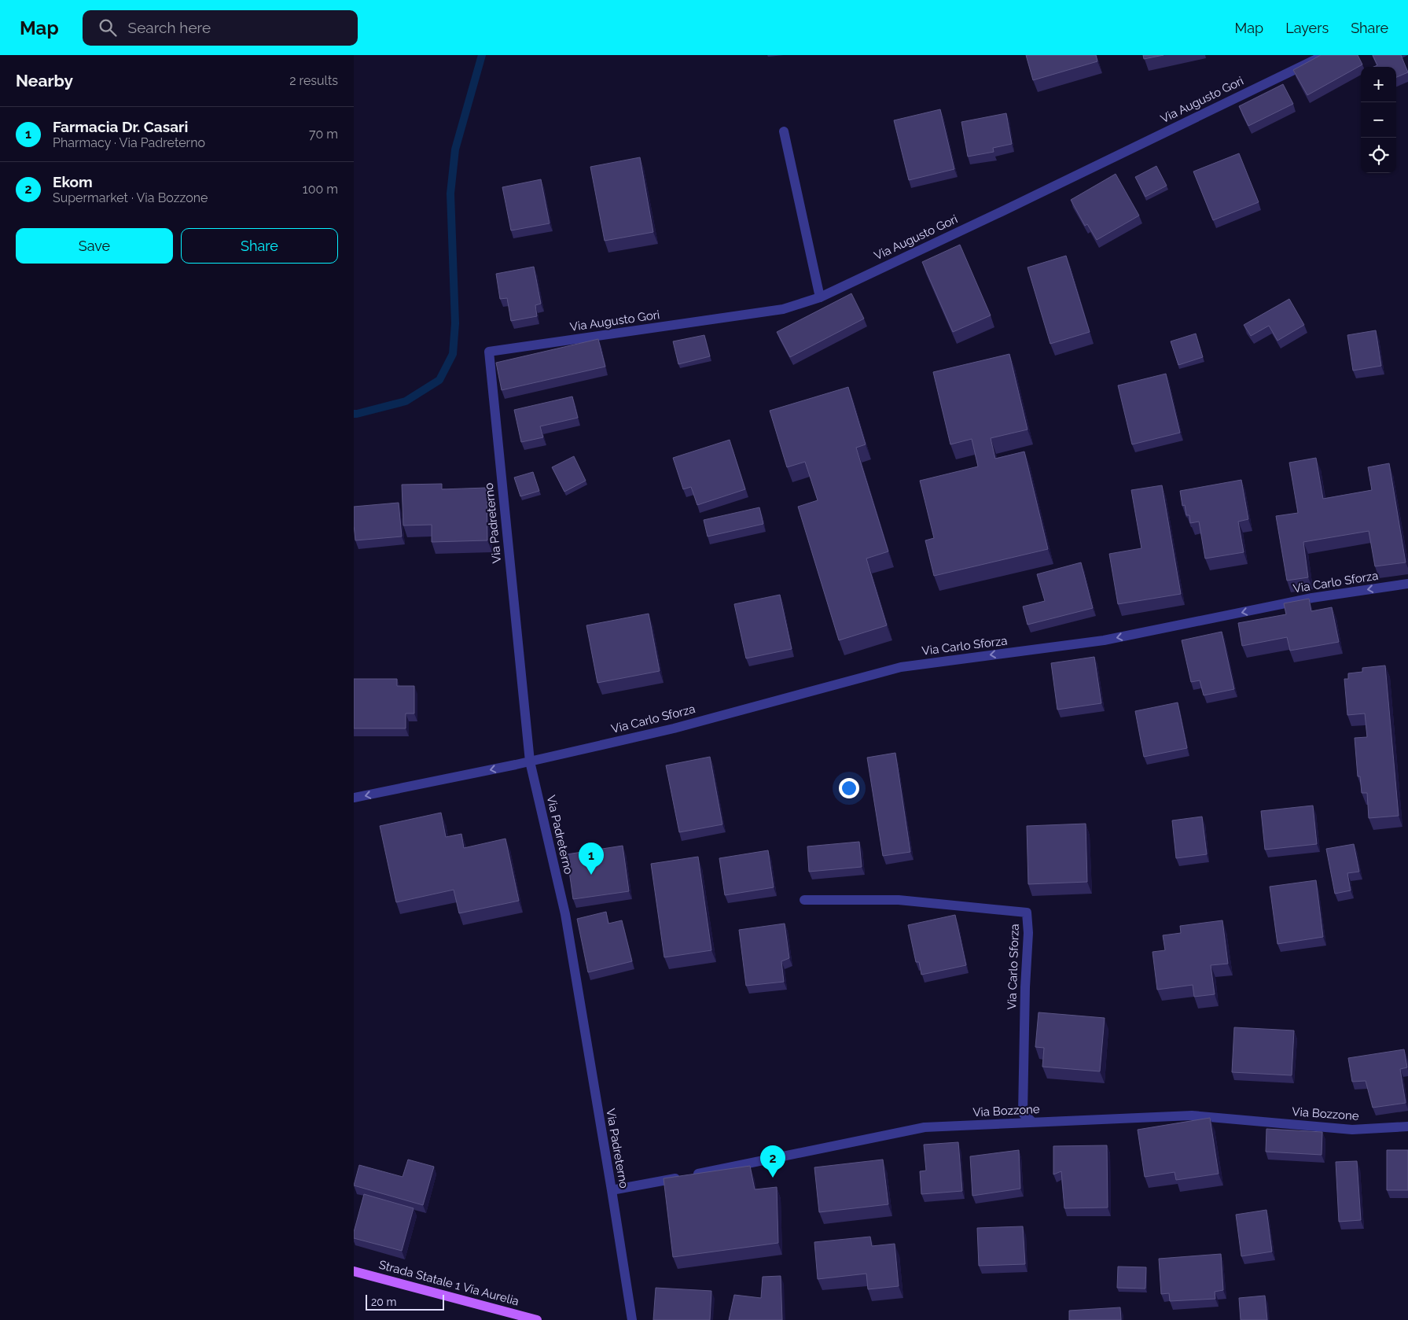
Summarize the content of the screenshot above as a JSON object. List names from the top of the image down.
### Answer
{
  "streets": {
    "main road": ["Strada Statale 1 Via Aurelia"],
    "street": [
      "Via Augusto Gori",
      "Via Padreterno",
      "Via Carlo Sforza",
      "Via Bozzone"
    ]
  },
  "crossings": [
    ["Via Augusto Gori", "Via Padreterno"],
    ["Via Padreterno", "Via Carlo Sforza"],
    ["Via Padreterno", "Via Bozzone"],
    ["Via Carlo Sforza", "Via Bozzone"]
  ],
  "one_way": ["Via Carlo Sforza"],
  "scale_bar": "20 m",
  "page": {
    "header": "Map",
    "search": "Search here",
    "nav": ["Map", "Layers", "Share"],
    "heading": ["Nearby", "2 results"],
    "map_buttons": ["+", "−"],
    "list": [
      {
        "mark": "1",
        "name": "Farmacia Dr. Casari",
        "note": "Pharmacy · Via Padreterno",
        "value": "70 m"
      },
      {
        "mark": "2",
        "name": "Ekom",
        "note": "Supermarket · Via Bozzone",
        "value": "100 m"
      }
    ],
    "buttons": ["Save", "Share"],
    "pins": ["1", "2"],
    "scale": "20 m"
  }
}
